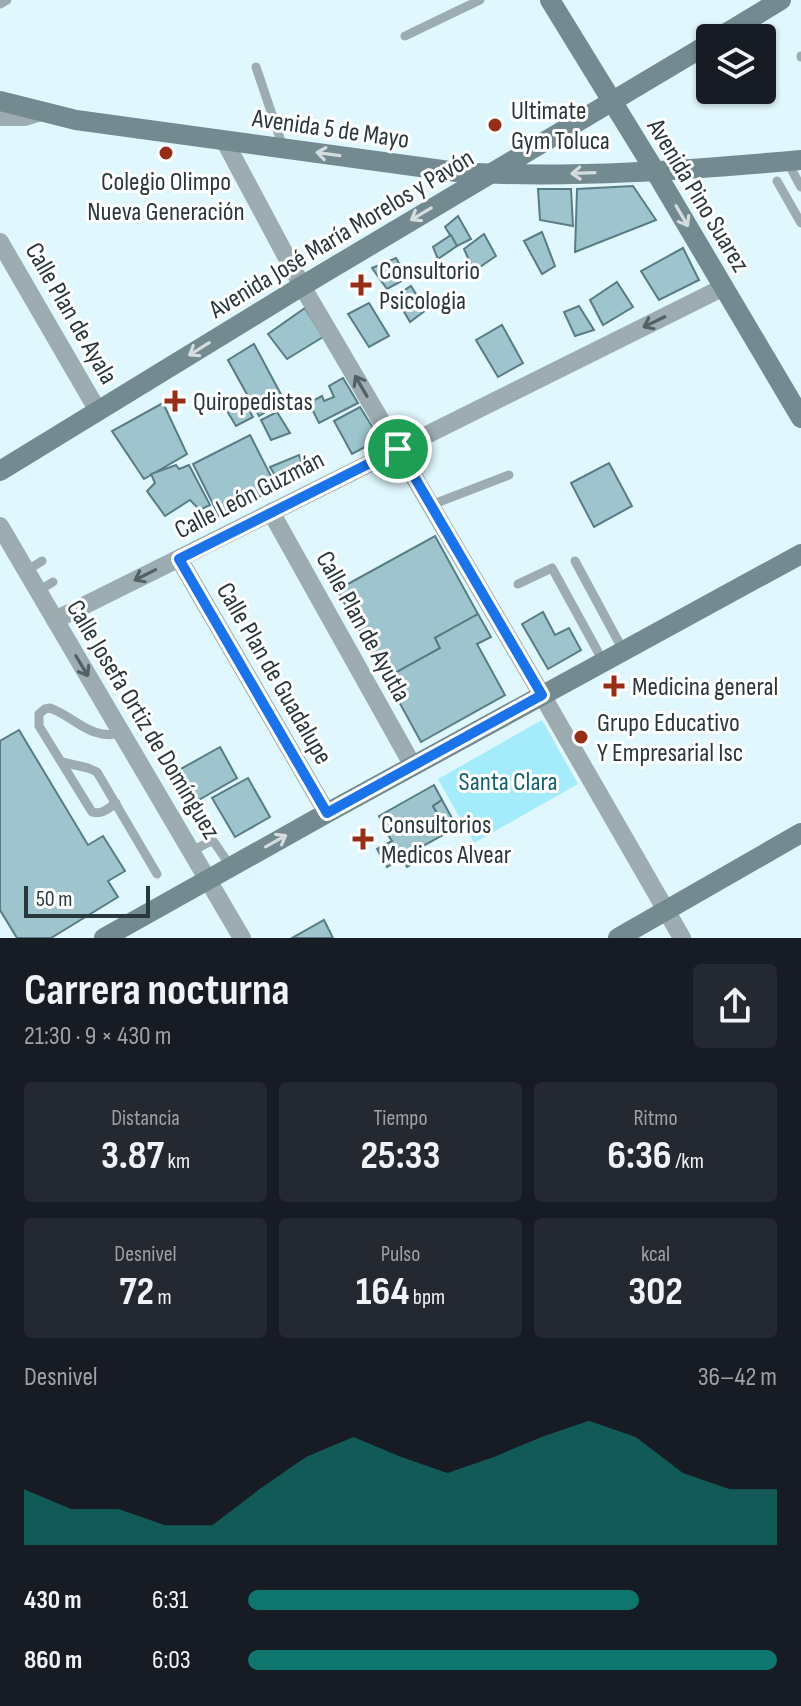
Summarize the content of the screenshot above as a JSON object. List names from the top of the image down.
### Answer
{
  "streets": {
    "main road": ["Avenida 5 de Mayo", "Avenida Pino Suarez", "Avenida José María Morelos y Pavón"],
    "street": [
      "Calle Plan de Ayala",
      "Calle León Guzmán",
      "Calle Plan de Ayutla",
      "Calle Plan de Guadalupe",
      "Calle Josefa Ortiz de Domínguez"
    ]
  },
  "crossings": [
    ["Avenida 5 de Mayo", "Avenida Pino Suarez"],
    ["Avenida 5 de Mayo", "Avenida José María Morelos y Pavón"],
    ["Avenida Pino Suarez", "Avenida José María Morelos y Pavón"],
    ["Avenida Pino Suarez", "Calle León Guzmán"],
    ["Avenida José María Morelos y Pavón", "Calle Plan de Ayala"],
    ["Calle León Guzmán", "Calle Plan de Ayutla"],
    ["Calle León Guzmán", "Calle Plan de Guadalupe"],
    ["Calle León Guzmán", "Calle Josefa Ortiz de Domínguez"]
  ],
  "one_way": ["Avenida 5 de Mayo", "Avenida José María Morelos y Pavón", "Calle León Guzmán"],
  "parks": ["Santa Clara"],
  "places": {
    "other": ["Ultimate Gym Toluca", "Colegio Olimpo Nueva Generación", "Grupo Educativo Y Empresarial Isc"],
    "health": [
      "Consultorio Psicologia",
      "Quiropedistas",
      "Medicina general",
      "Consultorios Medicos Alvear"
    ]
  },
  "scale_bar": "50 m",
  "page": {
    "scale": "50 m",
    "heading": ["Carrera nocturna", "21:30 · 9 × 430 m"],
    "stats": [
      ["Distancia", "3.87 km"],
      ["Tiempo", "25:33"],
      ["Ritmo", "6:36 /km"],
      ["Desnivel", "72 m"],
      ["Pulso", "164 bpm"],
      ["kcal", "302"]
    ],
    "chart": ["Desnivel", "36–42 m"],
    "list": [
      {
        "name": "430 m",
        "note": "6:31"
      },
      {
        "name": "860 m",
        "note": "6:03"
      }
    ]
  }
}
